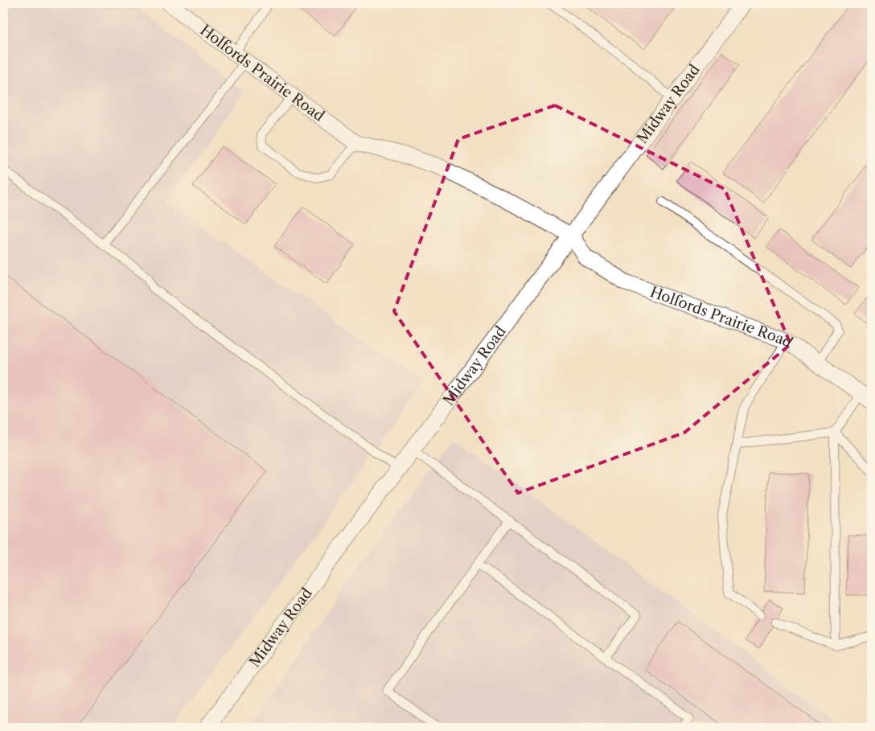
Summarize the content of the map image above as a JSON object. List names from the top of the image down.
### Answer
{
  "streets": {
    "street": ["Holfords Prairie Road", "Midway Road"]
  },
  "crossings": [
    ["Holfords Prairie Road", "Midway Road"]
  ]
}
